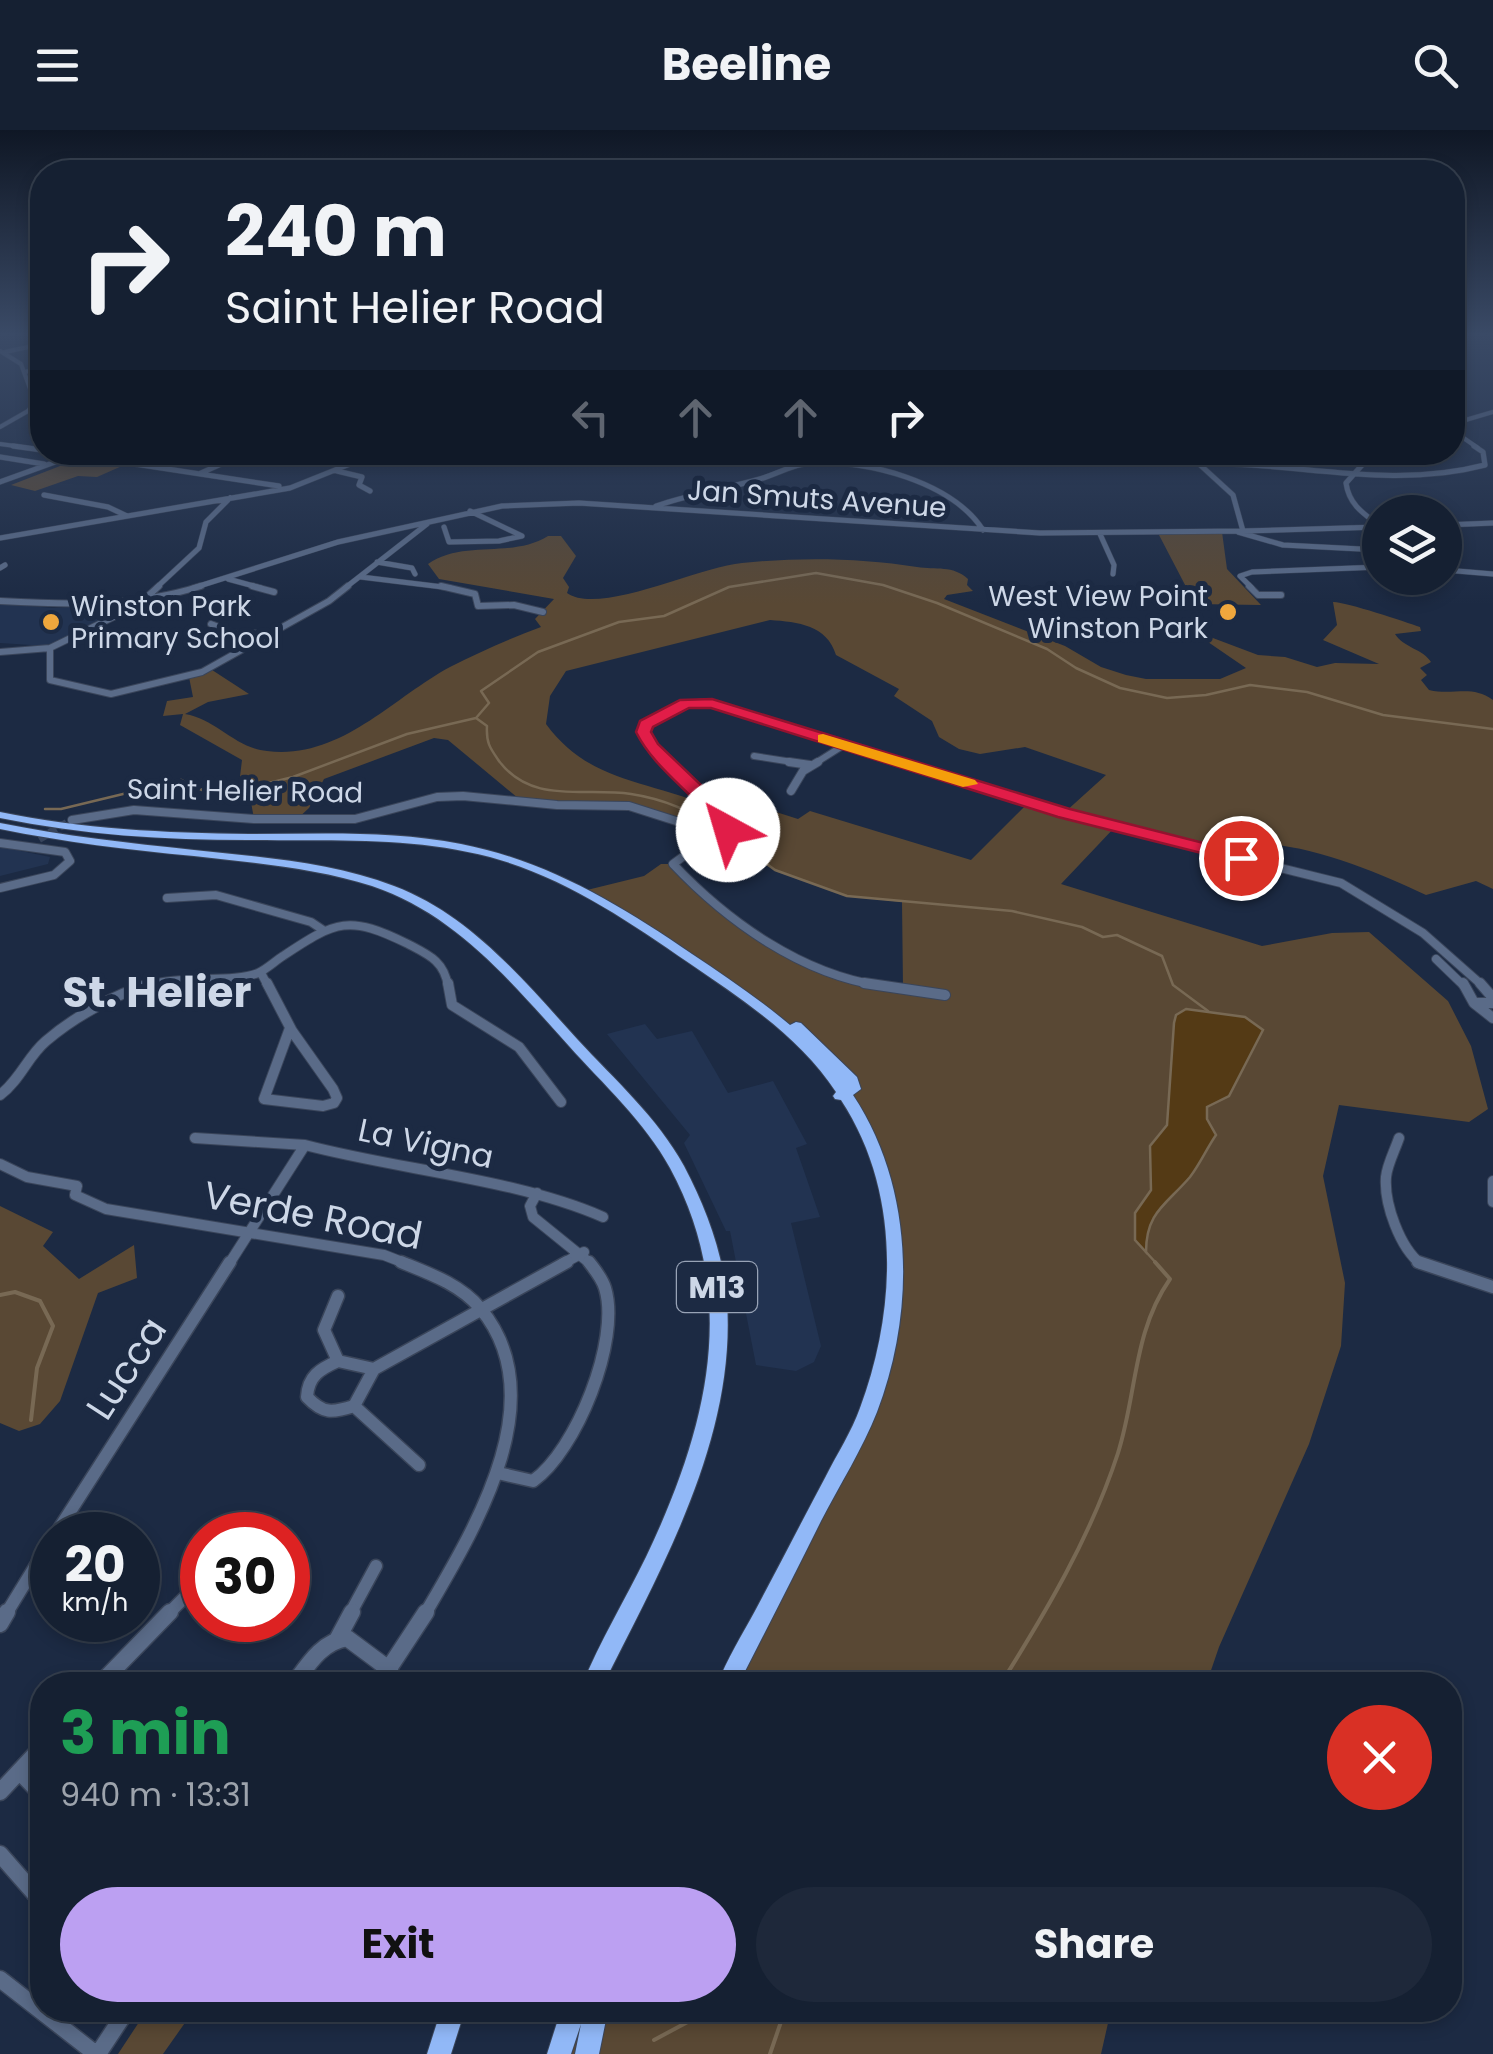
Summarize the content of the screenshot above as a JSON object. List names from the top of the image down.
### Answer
{
  "streets": {
    "highway": ["M13"],
    "street": [
      "Jan Smuts Avenue",
      "Saint Helier Road",
      "La Vigna",
      "Verde Road",
      "Lucca"
    ]
  },
  "crossings": [
    ["Verde Road", "Lucca"]
  ],
  "districts": ["St. Helier"],
  "places": ["West View Point Winston Park", "Winston Park Primary School"],
  "page": {
    "header": "Beeline",
    "turn": ["240 m", "Saint Helier Road"],
    "speed": "20 km/h",
    "limit": "30",
    "heading": ["3 min", "940 m · 13:31"],
    "buttons": ["Exit", "Share"]
  }
}
